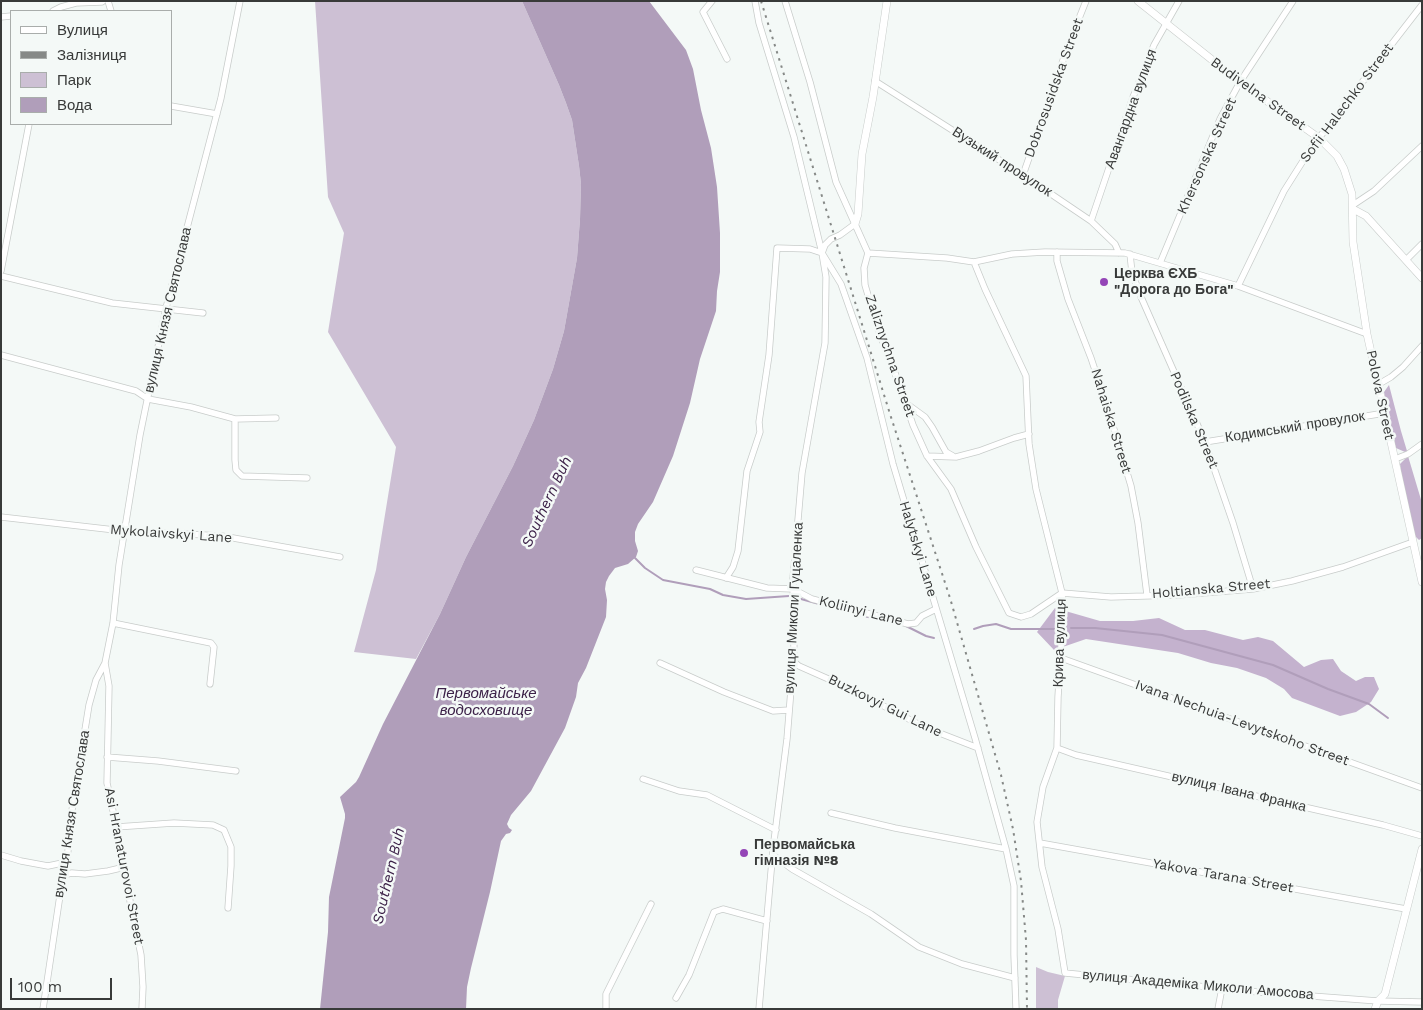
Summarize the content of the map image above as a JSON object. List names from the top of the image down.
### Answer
{
  "streets": {
    "street": [
      "Dobrosusidska Street",
      "Budivelna Street",
      "Sofii Halechko Street",
      "Авангардна вулиця",
      "Khersonska Street",
      "Вузький провулок",
      "вулиця Князя Святослава",
      "Zaliznychna Street",
      "Polova Street",
      "Podilska Street",
      "Nahaiska Street",
      "Кодимський провулок",
      "Mykolaivskyi Lane",
      "Halytskyi Lane",
      "Holtianska Street",
      "вулиця Миколи Гуцаленка",
      "Koliinyi Lane",
      "Крива вулиця",
      "Buzkovyi Gui Lane",
      "Ivana Nechuia-Levytskoho Street",
      "вулиця Івана Франка",
      "Asi Hranaturovoi Street",
      "Yakova Tarana Street",
      "вулиця Академіка Миколи Амосова"
    ]
  },
  "crossings": [
    ["Dobrosusidska Street", "Вузький провулок"],
    ["Budivelna Street", "Sofii Halechko Street"],
    ["Budivelna Street", "Авангардна вулиця"],
    ["Budivelna Street", "Khersonska Street"],
    ["Budivelna Street", "Polova Street"],
    ["Авангардна вулиця", "Вузький провулок"],
    ["вулиця Князя Святослава", "Mykolaivskyi Lane"],
    ["вулиця Князя Святослава", "Asi Hranaturovoi Street"],
    ["Zaliznychna Street", "Holtianska Street"],
    ["Zaliznychna Street", "Крива вулиця"],
    ["Polova Street", "Кодимський провулок"],
    ["Polova Street", "Holtianska Street"],
    ["Podilska Street", "Кодимський провулок"],
    ["Podilska Street", "Holtianska Street"],
    ["Nahaiska Street", "Holtianska Street"],
    ["Halytskyi Lane", "вулиця Миколи Гуцаленка"],
    ["Halytskyi Lane", "Koliinyi Lane"],
    ["Halytskyi Lane", "Buzkovyi Gui Lane"],
    ["Holtianska Street", "Крива вулиця"],
    ["вулиця Миколи Гуцаленка", "Koliinyi Lane"],
    ["вулиця Миколи Гуцаленка", "Buzkovyi Gui Lane"],
    ["Крива вулиця", "Ivana Nechuia-Levytskoho Street"],
    ["Крива вулиця", "вулиця Івана Франка"],
    ["Крива вулиця", "Yakova Tarana Street"],
    ["Крива вулиця", "вулиця Академіка Миколи Амосова"]
  ],
  "water": ["Southern Buh", "Первомайське водосховище"],
  "places": ["Церква ЄХБ \"Дорога до Бога\"", "Первомайська гімназія №8"],
  "legend": [
    "Вулиця",
    "Залізниця",
    "Парк",
    "Вода"
  ],
  "scale_bar": "100 m"
}
